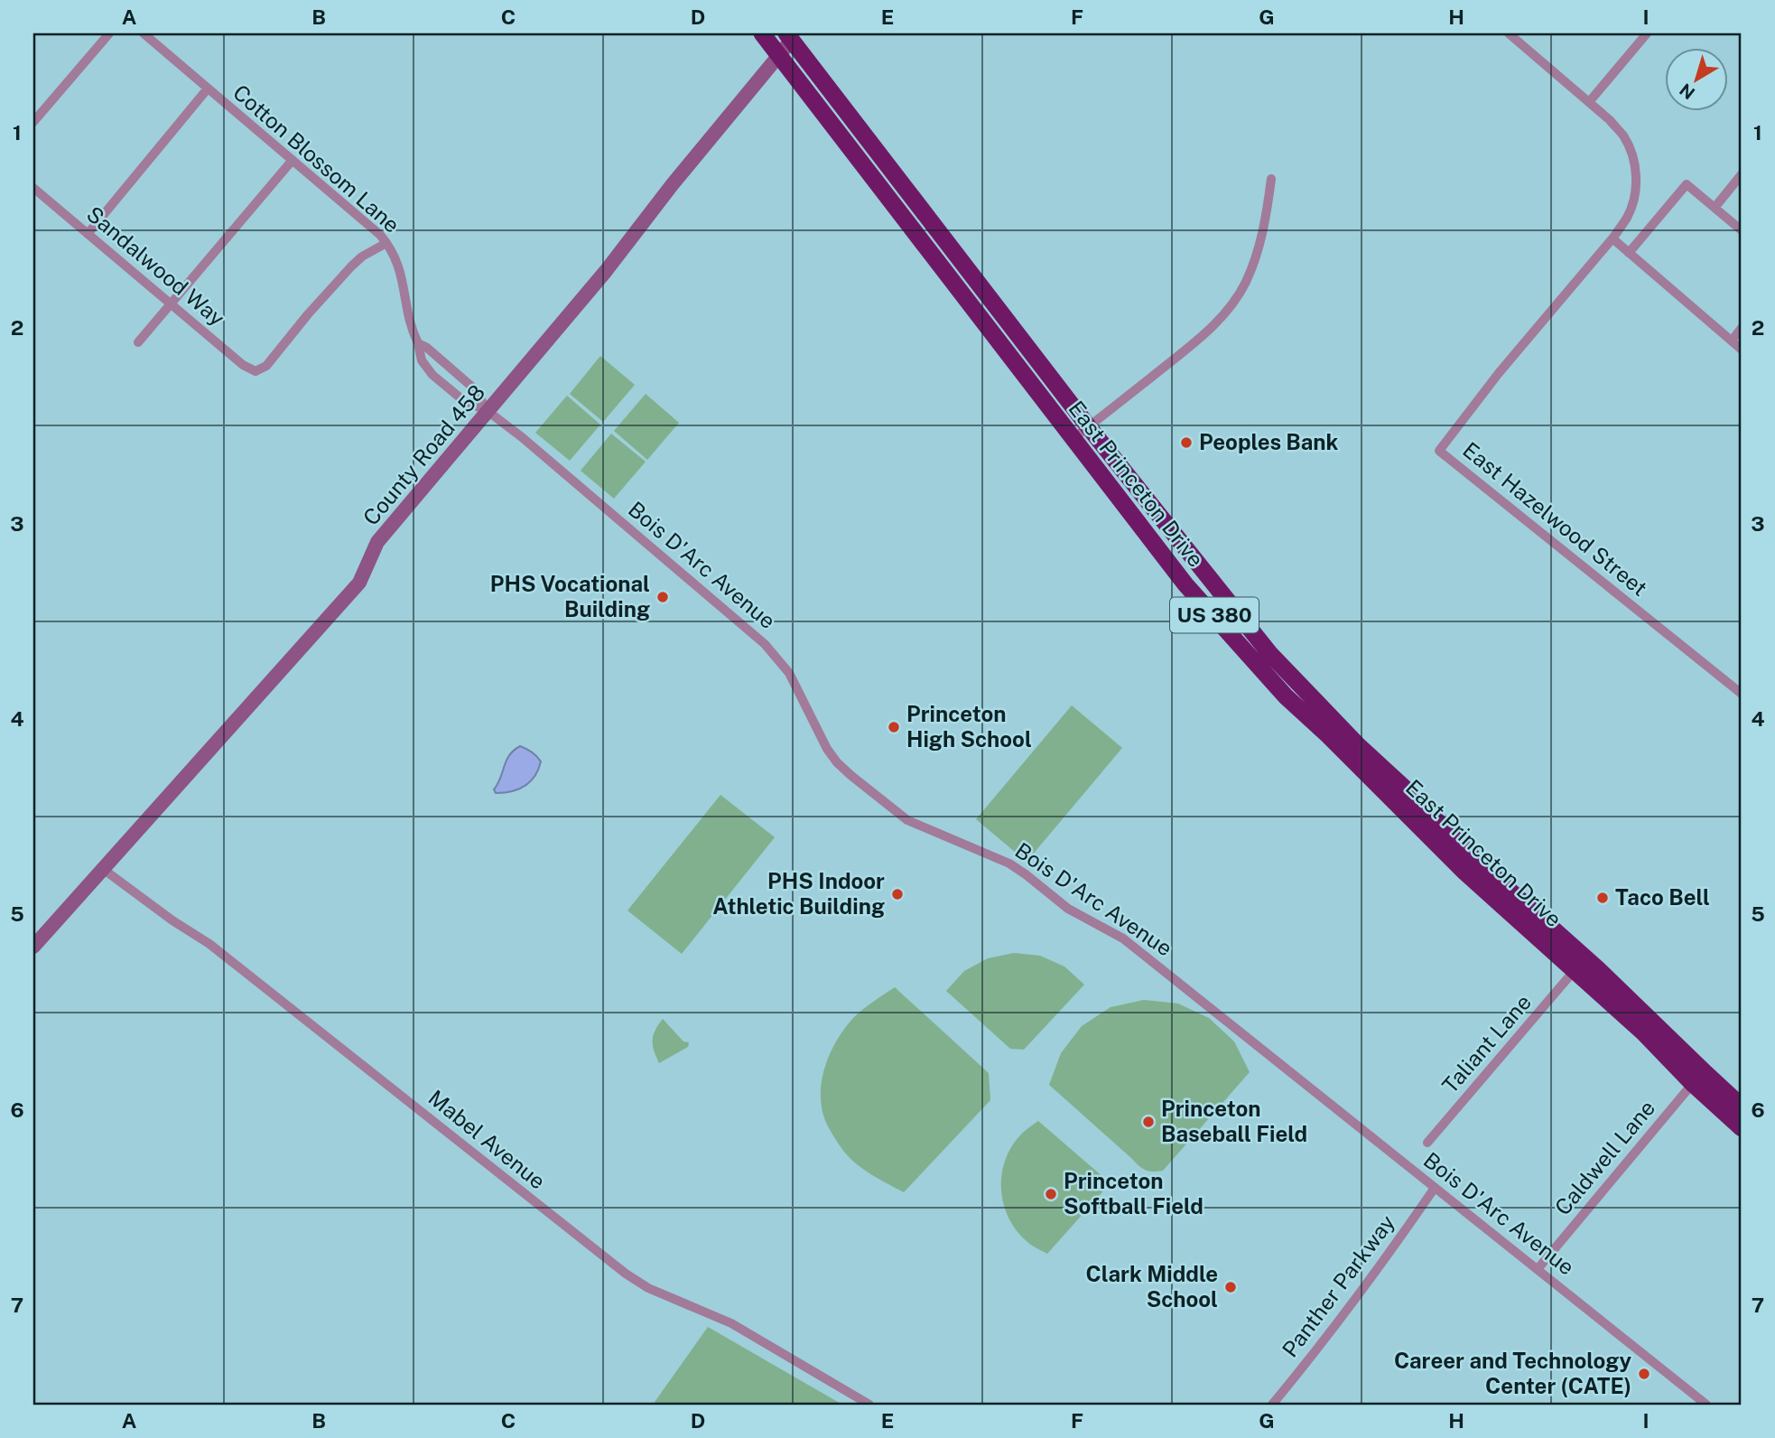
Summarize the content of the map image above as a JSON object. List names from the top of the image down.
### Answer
{
  "streets": {
    "highway": ["East Princeton Drive", "US 380"],
    "street": [
      "Cotton Blossom Lane",
      "Sandalwood Way",
      "County Road 458",
      "East Hazelwood Street",
      "Bois D'Arc Avenue",
      "Taliant Lane",
      "Mabel Avenue",
      "Caldwell Lane",
      "Panther Parkway"
    ]
  },
  "crossings": [
    ["Cotton Blossom Lane", "Sandalwood Way"],
    ["Cotton Blossom Lane", "County Road 458"],
    ["Cotton Blossom Lane", "Bois D'Arc Avenue"],
    ["County Road 458", "East Princeton Drive"],
    ["County Road 458", "Bois D'Arc Avenue"],
    ["County Road 458", "Mabel Avenue"],
    ["East Princeton Drive", "Taliant Lane"],
    ["East Princeton Drive", "Caldwell Lane"],
    ["Bois D'Arc Avenue", "Caldwell Lane"],
    ["Bois D'Arc Avenue", "Panther Parkway"]
  ],
  "places": [
    "Peoples Bank",
    "PHS Vocational Building",
    "Princeton High School",
    "PHS Indoor Athletic Building",
    "Taco Bell",
    "Princeton Baseball Field",
    "Princeton Softball Field",
    "Clark Middle School",
    "Career and Technology Center (CATE)"
  ],
  "north": "bottom left",
  "grid": {
    "columns": [
      "A",
      "B",
      "C",
      "D",
      "E",
      "F",
      "G",
      "H",
      "I"
    ],
    "rows": [
      "1",
      "2",
      "3",
      "4",
      "5",
      "6",
      "7"
    ]
  }
}
